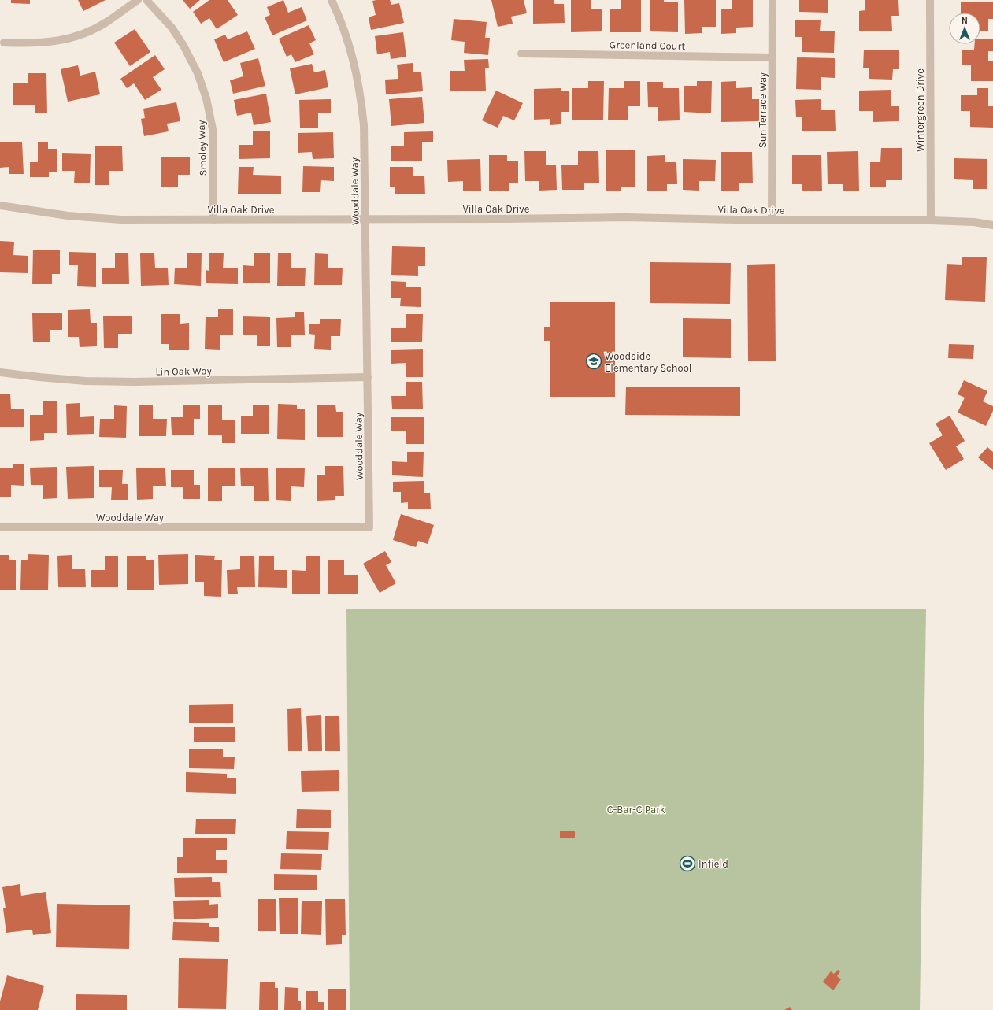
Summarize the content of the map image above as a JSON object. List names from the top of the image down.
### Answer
{
  "streets": {
    "street": [
      "Greenland Court",
      "Sun Terrace Way",
      "Wintergreen Drive",
      "Smoley Way",
      "Wooddale Way",
      "Villa Oak Drive",
      "Lin Oak Way"
    ]
  },
  "crossings": [
    ["Greenland Court", "Sun Terrace Way"],
    ["Sun Terrace Way", "Villa Oak Drive"],
    ["Wintergreen Drive", "Villa Oak Drive"],
    ["Smoley Way", "Villa Oak Drive"],
    ["Wooddale Way", "Villa Oak Drive"],
    ["Wooddale Way", "Lin Oak Way"]
  ],
  "parks": ["C-Bar-C Park"],
  "places": {
    "school or university": ["Woodside Elementary School"],
    "sports": ["Infield"]
  },
  "north": "top"
}
